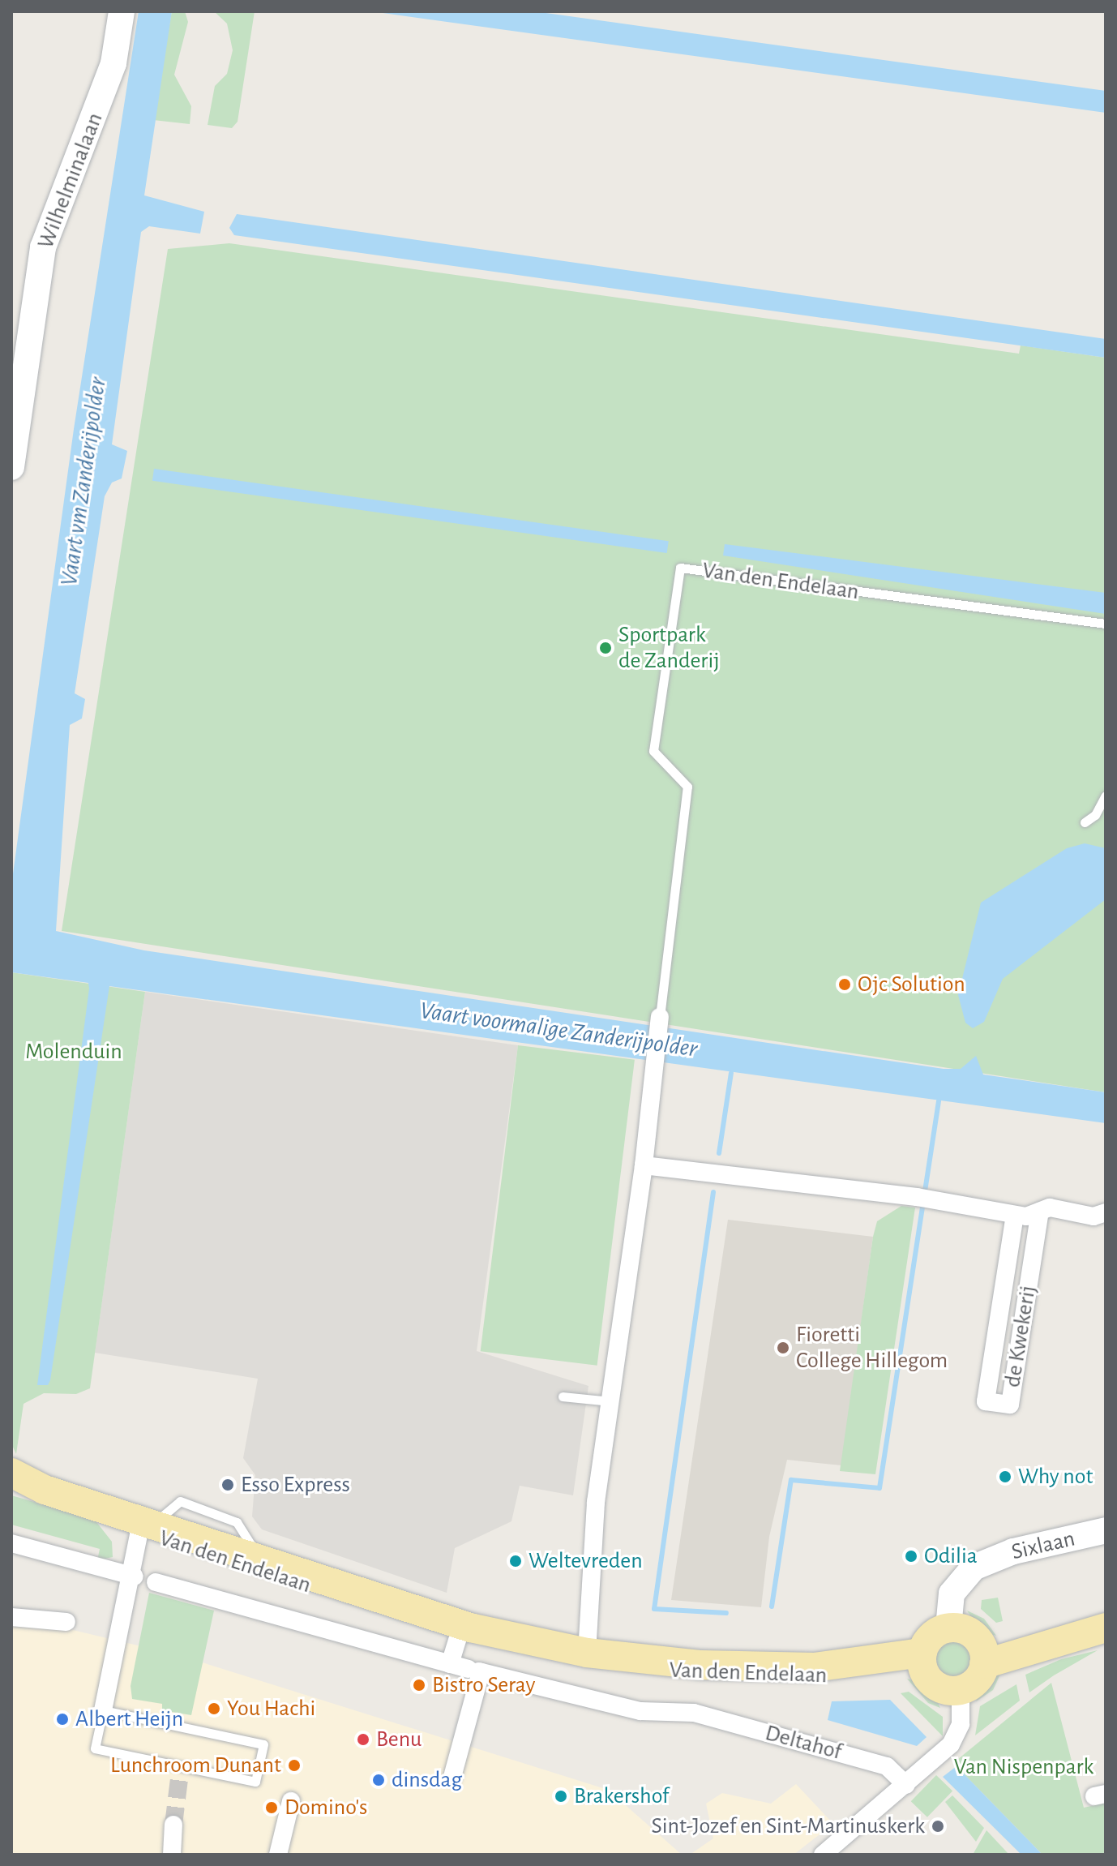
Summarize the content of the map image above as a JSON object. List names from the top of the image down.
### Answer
{
  "streets": {
    "main road": ["Wilhelminalaan", "Van den Endelaan", "Sixlaan"],
    "street": ["de Kwekerij", "Deltahof"]
  },
  "crossings": [
    ["Van den Endelaan", "Sixlaan"],
    ["Van den Endelaan", "Deltahof"]
  ],
  "water": ["Vaart vm Zanderijpolder", "Vaart voormalige Zanderijpolder"],
  "parks": ["Molenduin", "Van Nispenpark"],
  "places": [
    "Sportpark de Zanderij",
    "Ojc Solution",
    "Fioretti College Hillegom",
    "Why not",
    "Esso Express",
    "Odilia",
    "Weltevreden",
    "Bistro Seray",
    "You Hachi",
    "Albert Heijn",
    "Benu",
    "Lunchroom Dunant",
    "dinsdag",
    "Brakershof",
    "Domino's",
    "Sint-Jozef en Sint-Martinuskerk"
  ]
}
